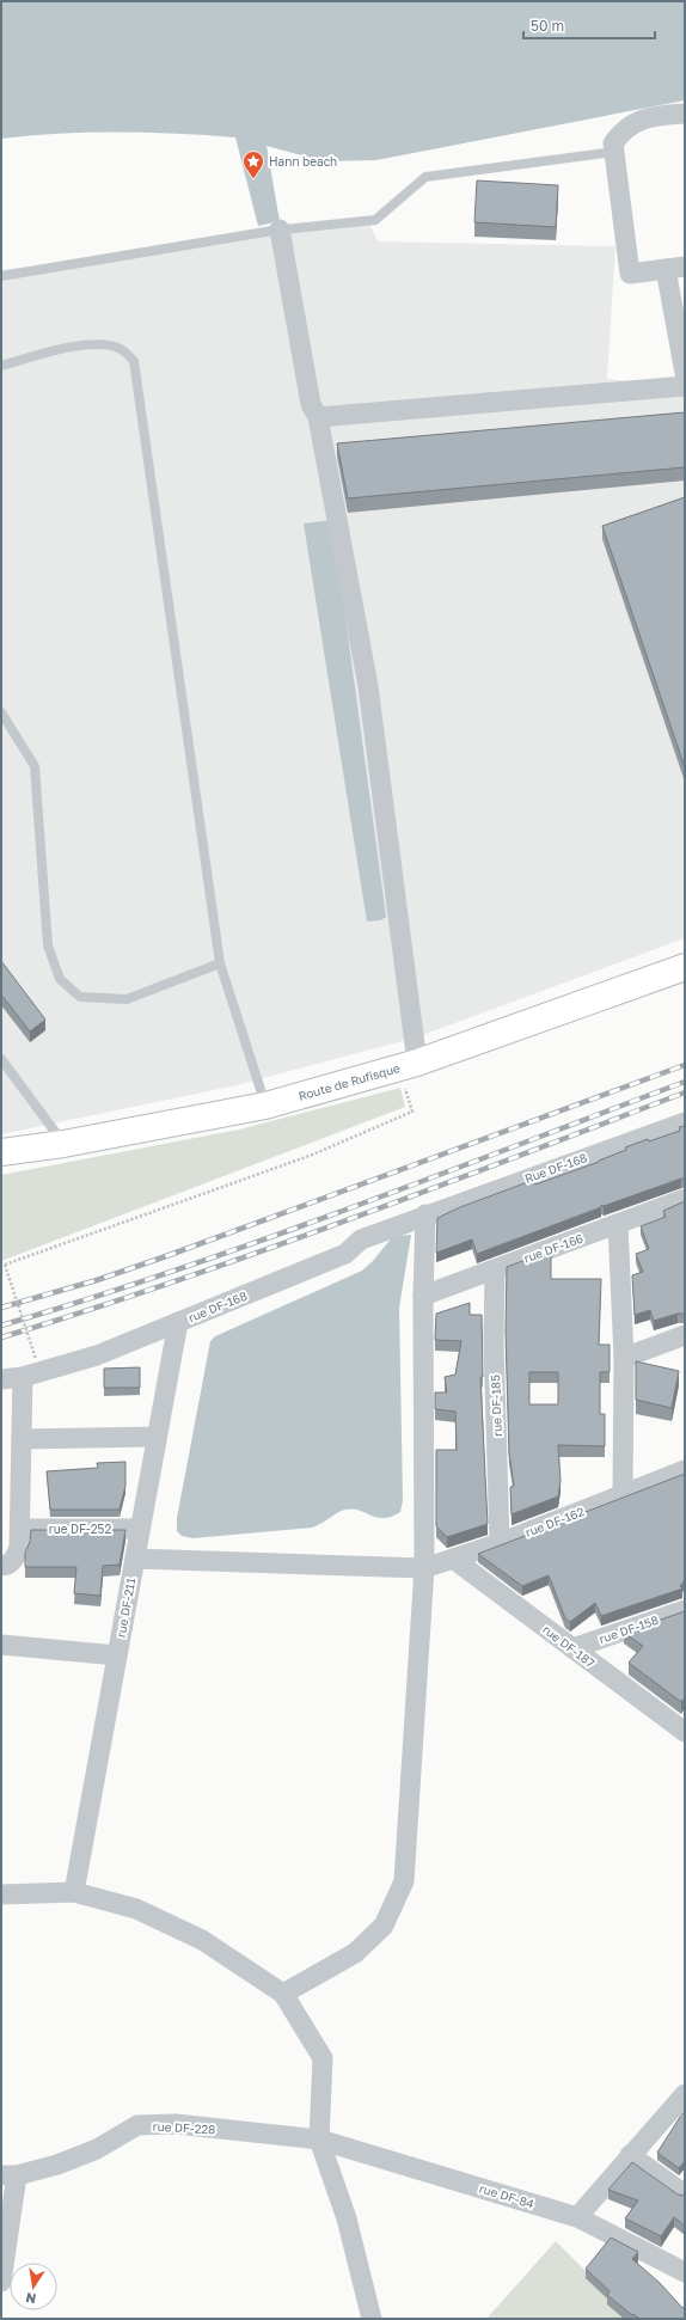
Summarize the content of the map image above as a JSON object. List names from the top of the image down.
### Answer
{
  "streets": {
    "main road": ["Route de Rufisque"],
    "street": [
      "Rue DF-168",
      "rue DF-166",
      "rue DF-168",
      "rue DF-185",
      "rue DF-162",
      "rue DF-252",
      "rue DF-211",
      "rue DF-158",
      "rue DF-187",
      "rue DF-228",
      "rue DF-84"
    ]
  },
  "crossings": [
    ["Rue DF-168", "rue DF-168"],
    ["rue DF-166", "rue DF-185"],
    ["rue DF-168", "rue DF-211"],
    ["rue DF-185", "rue DF-162"],
    ["rue DF-162", "rue DF-187"],
    ["rue DF-252", "rue DF-211"],
    ["rue DF-158", "rue DF-187"],
    ["rue DF-228", "rue DF-84"]
  ],
  "places": {
    "place": ["Hann beach"]
  },
  "scale_bar": "50 m",
  "north": "bottom"
}
